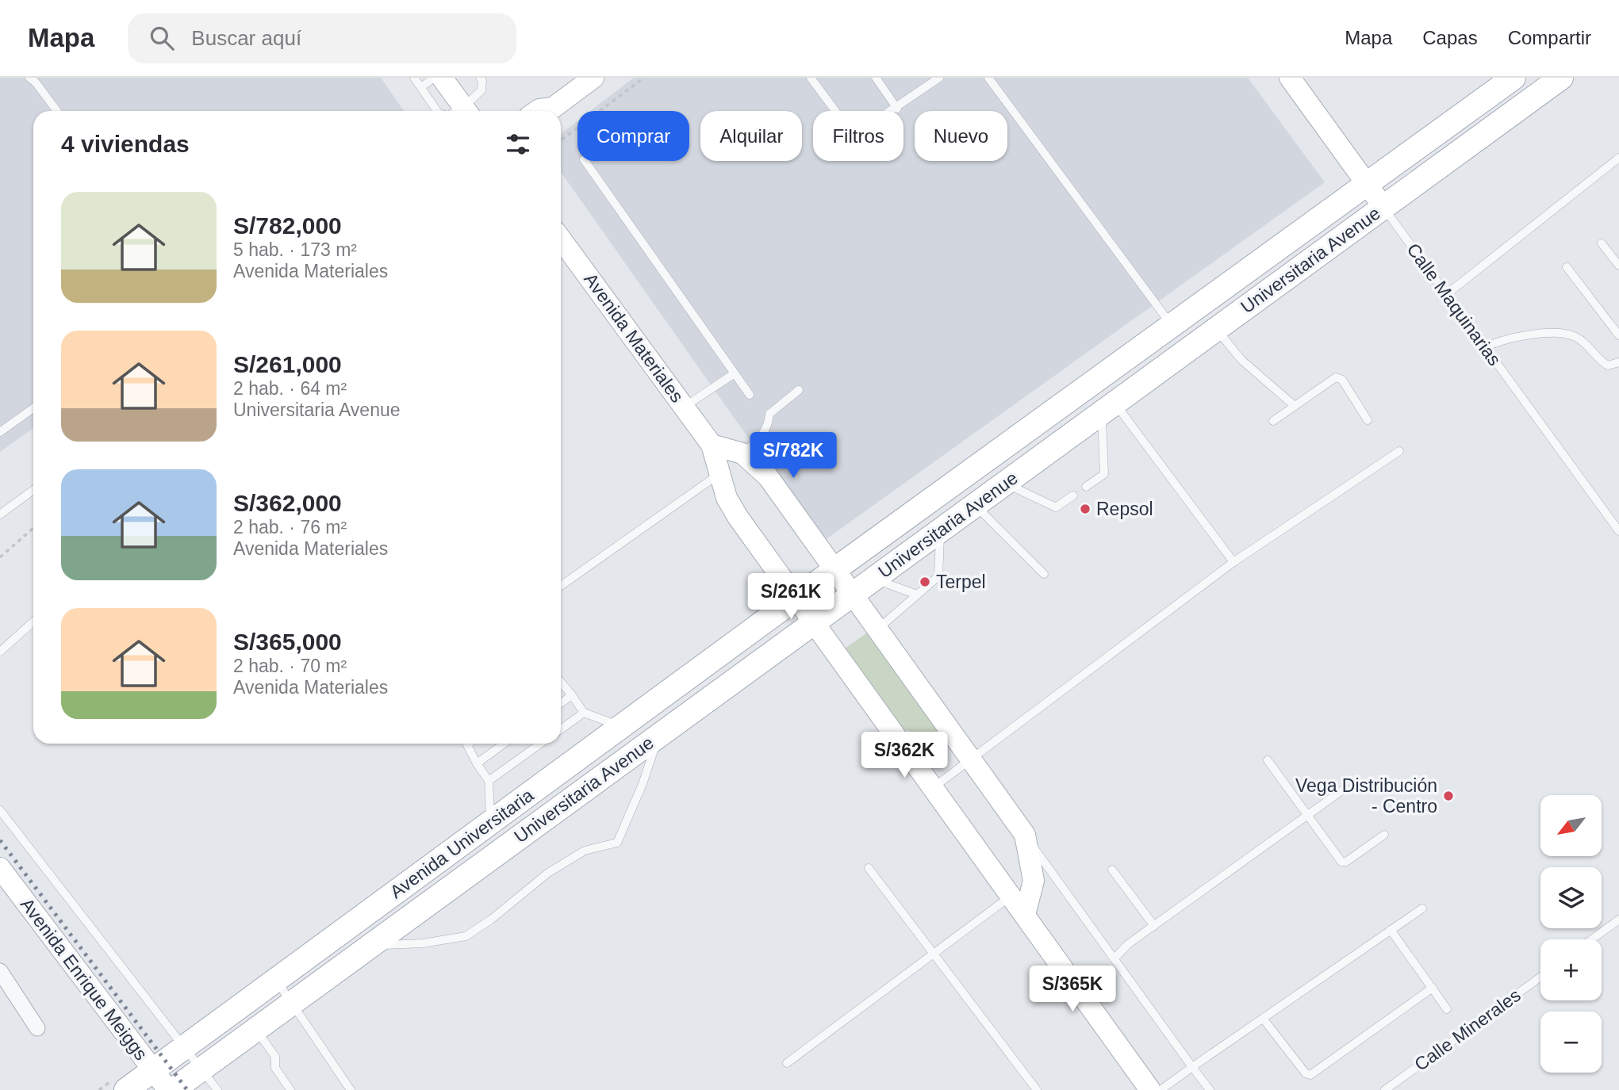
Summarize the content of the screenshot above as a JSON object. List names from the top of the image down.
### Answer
{
  "streets": {
    "main road": ["Universitaria Avenue", "Avenida Universitaria"],
    "street": ["Calle Maquinarias", "Avenida Materiales", "Avenida Enrique Meiggs"],
    "lane": ["Calle Minerales"]
  },
  "crossings": [
    ["Universitaria Avenue", "Calle Maquinarias"],
    ["Universitaria Avenue", "Avenida Materiales"],
    ["Universitaria Avenue", "Avenida Universitaria"],
    ["Universitaria Avenue", "Avenida Enrique Meiggs"],
    ["Avenida Materiales", "Avenida Universitaria"],
    ["Avenida Universitaria", "Avenida Enrique Meiggs"]
  ],
  "places": ["Repsol", "Terpel", "Vega Distribución - Centro"],
  "north": "bottom left",
  "page": {
    "header": "Mapa",
    "search": "Buscar aquí",
    "nav": ["Mapa", "Capas", "Compartir"],
    "chip": [
      "Comprar",
      "Alquilar",
      "Filtros",
      "Nuevo"
    ],
    "heading": "4 viviendas",
    "list": [
      {
        "name": "S/782,000",
        "note": "5 hab. · 173 m² · Avenida Materiales"
      },
      {
        "name": "S/261,000",
        "note": "2 hab. · 64 m² · Universitaria Avenue"
      },
      {
        "name": "S/362,000",
        "note": "2 hab. · 76 m² · Avenida Materiales"
      },
      {
        "name": "S/365,000",
        "note": "2 hab. · 70 m² · Avenida Materiales"
      }
    ],
    "price": [
      "S/782K",
      "S/261K",
      "S/362K",
      "S/365K"
    ],
    "map_buttons": ["+", "−"]
  }
}
